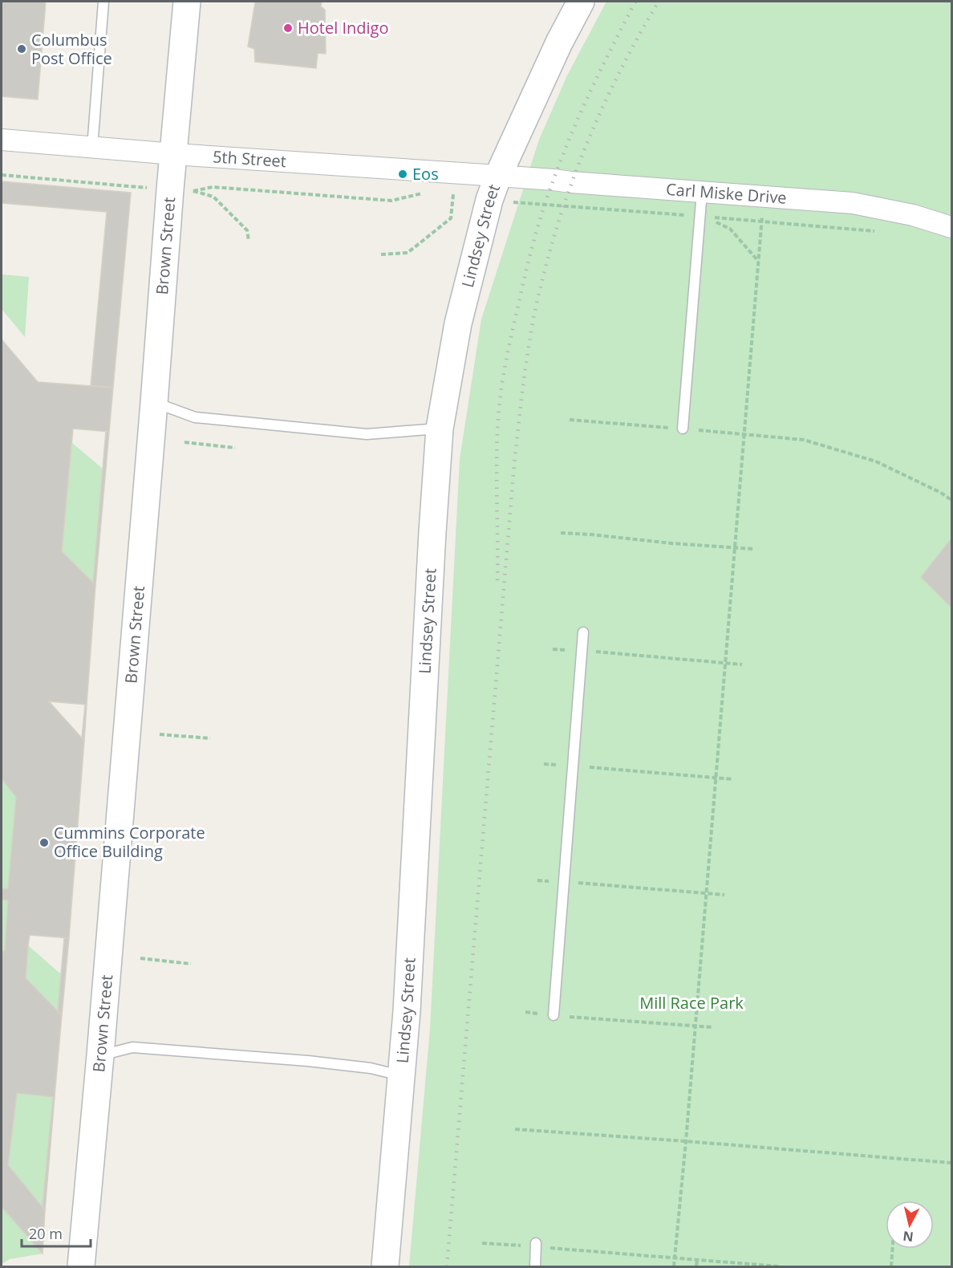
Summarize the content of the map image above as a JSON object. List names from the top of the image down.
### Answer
{
  "streets": {
    "main road": ["Lindsey Street", "Brown Street"],
    "street": ["5th Street", "Carl Miske Drive"]
  },
  "crossings": [
    ["5th Street", "Carl Miske Drive"],
    ["5th Street", "Lindsey Street"],
    ["5th Street", "Brown Street"],
    ["Carl Miske Drive", "Lindsey Street"]
  ],
  "parks": ["Mill Race Park"],
  "places": [
    "Hotel Indigo",
    "Columbus Post Office",
    "Eos",
    "Cummins Corporate Office Building"
  ],
  "scale_bar": "20 m",
  "north": "bottom"
}
